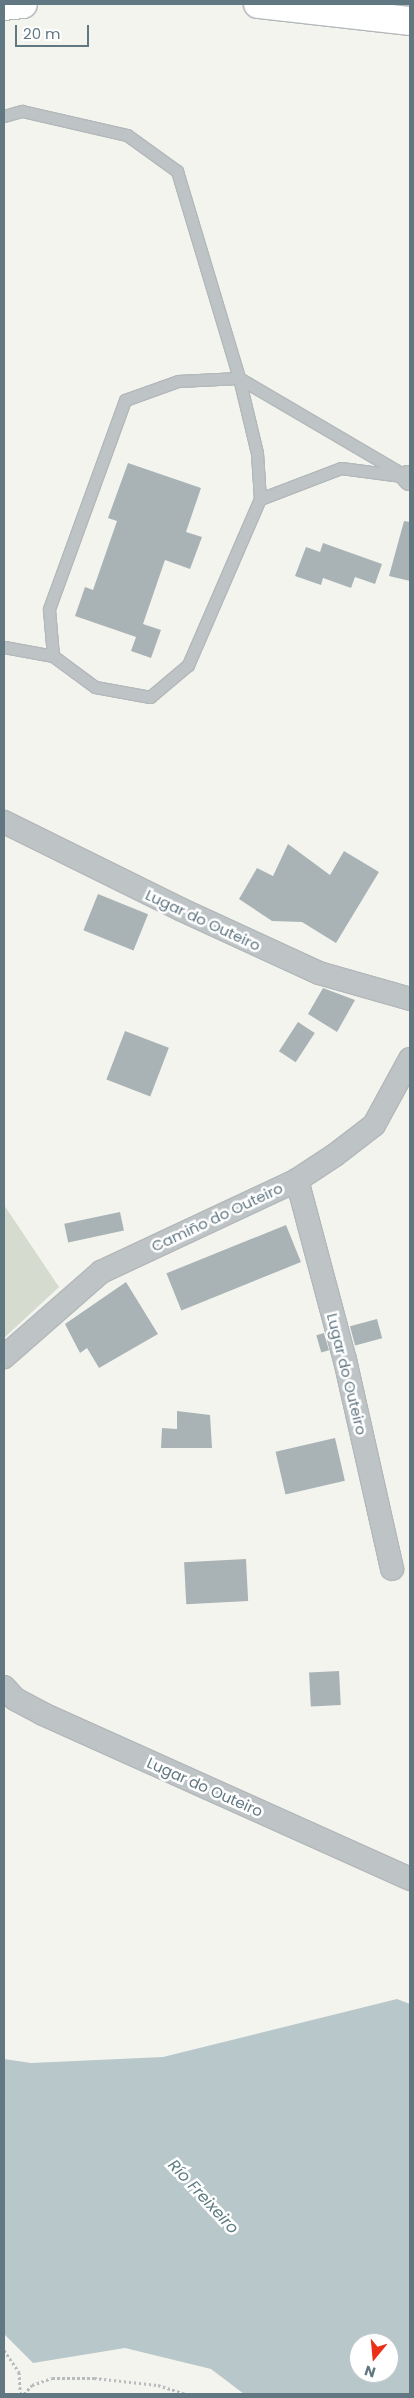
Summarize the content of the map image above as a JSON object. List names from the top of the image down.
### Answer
{
  "streets": {
    "street": ["Lugar do Outeiro", "Camiño do Outeiro"]
  },
  "crossings": [
    ["Lugar do Outeiro", "Camiño do Outeiro"]
  ],
  "water": ["Río Freixeiro"],
  "scale_bar": "20 m",
  "north": "bottom"
}
